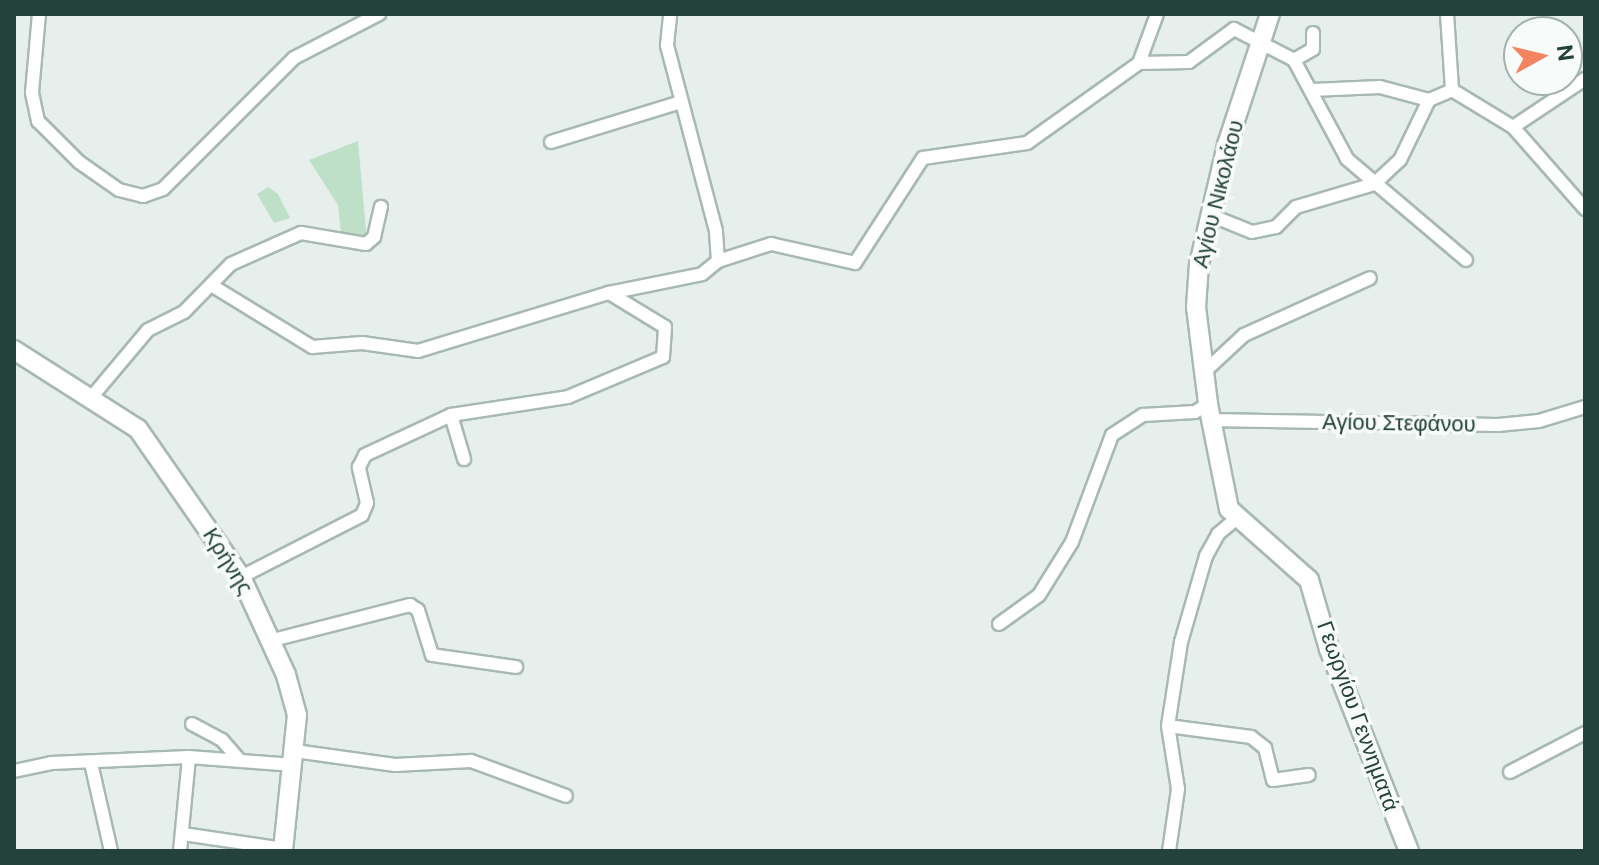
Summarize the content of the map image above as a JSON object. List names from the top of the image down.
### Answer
{
  "streets": {
    "street": [
      "Αγίου Νικολάου",
      "Αγίου Στεφάνου",
      "Κρήνης",
      "Γεωργίου Γεννηματά"
    ]
  },
  "crossings": [
    ["Αγίου Νικολάου", "Αγίου Στεφάνου"],
    ["Αγίου Νικολάου", "Γεωργίου Γεννηματά"]
  ],
  "north": "right"
}
